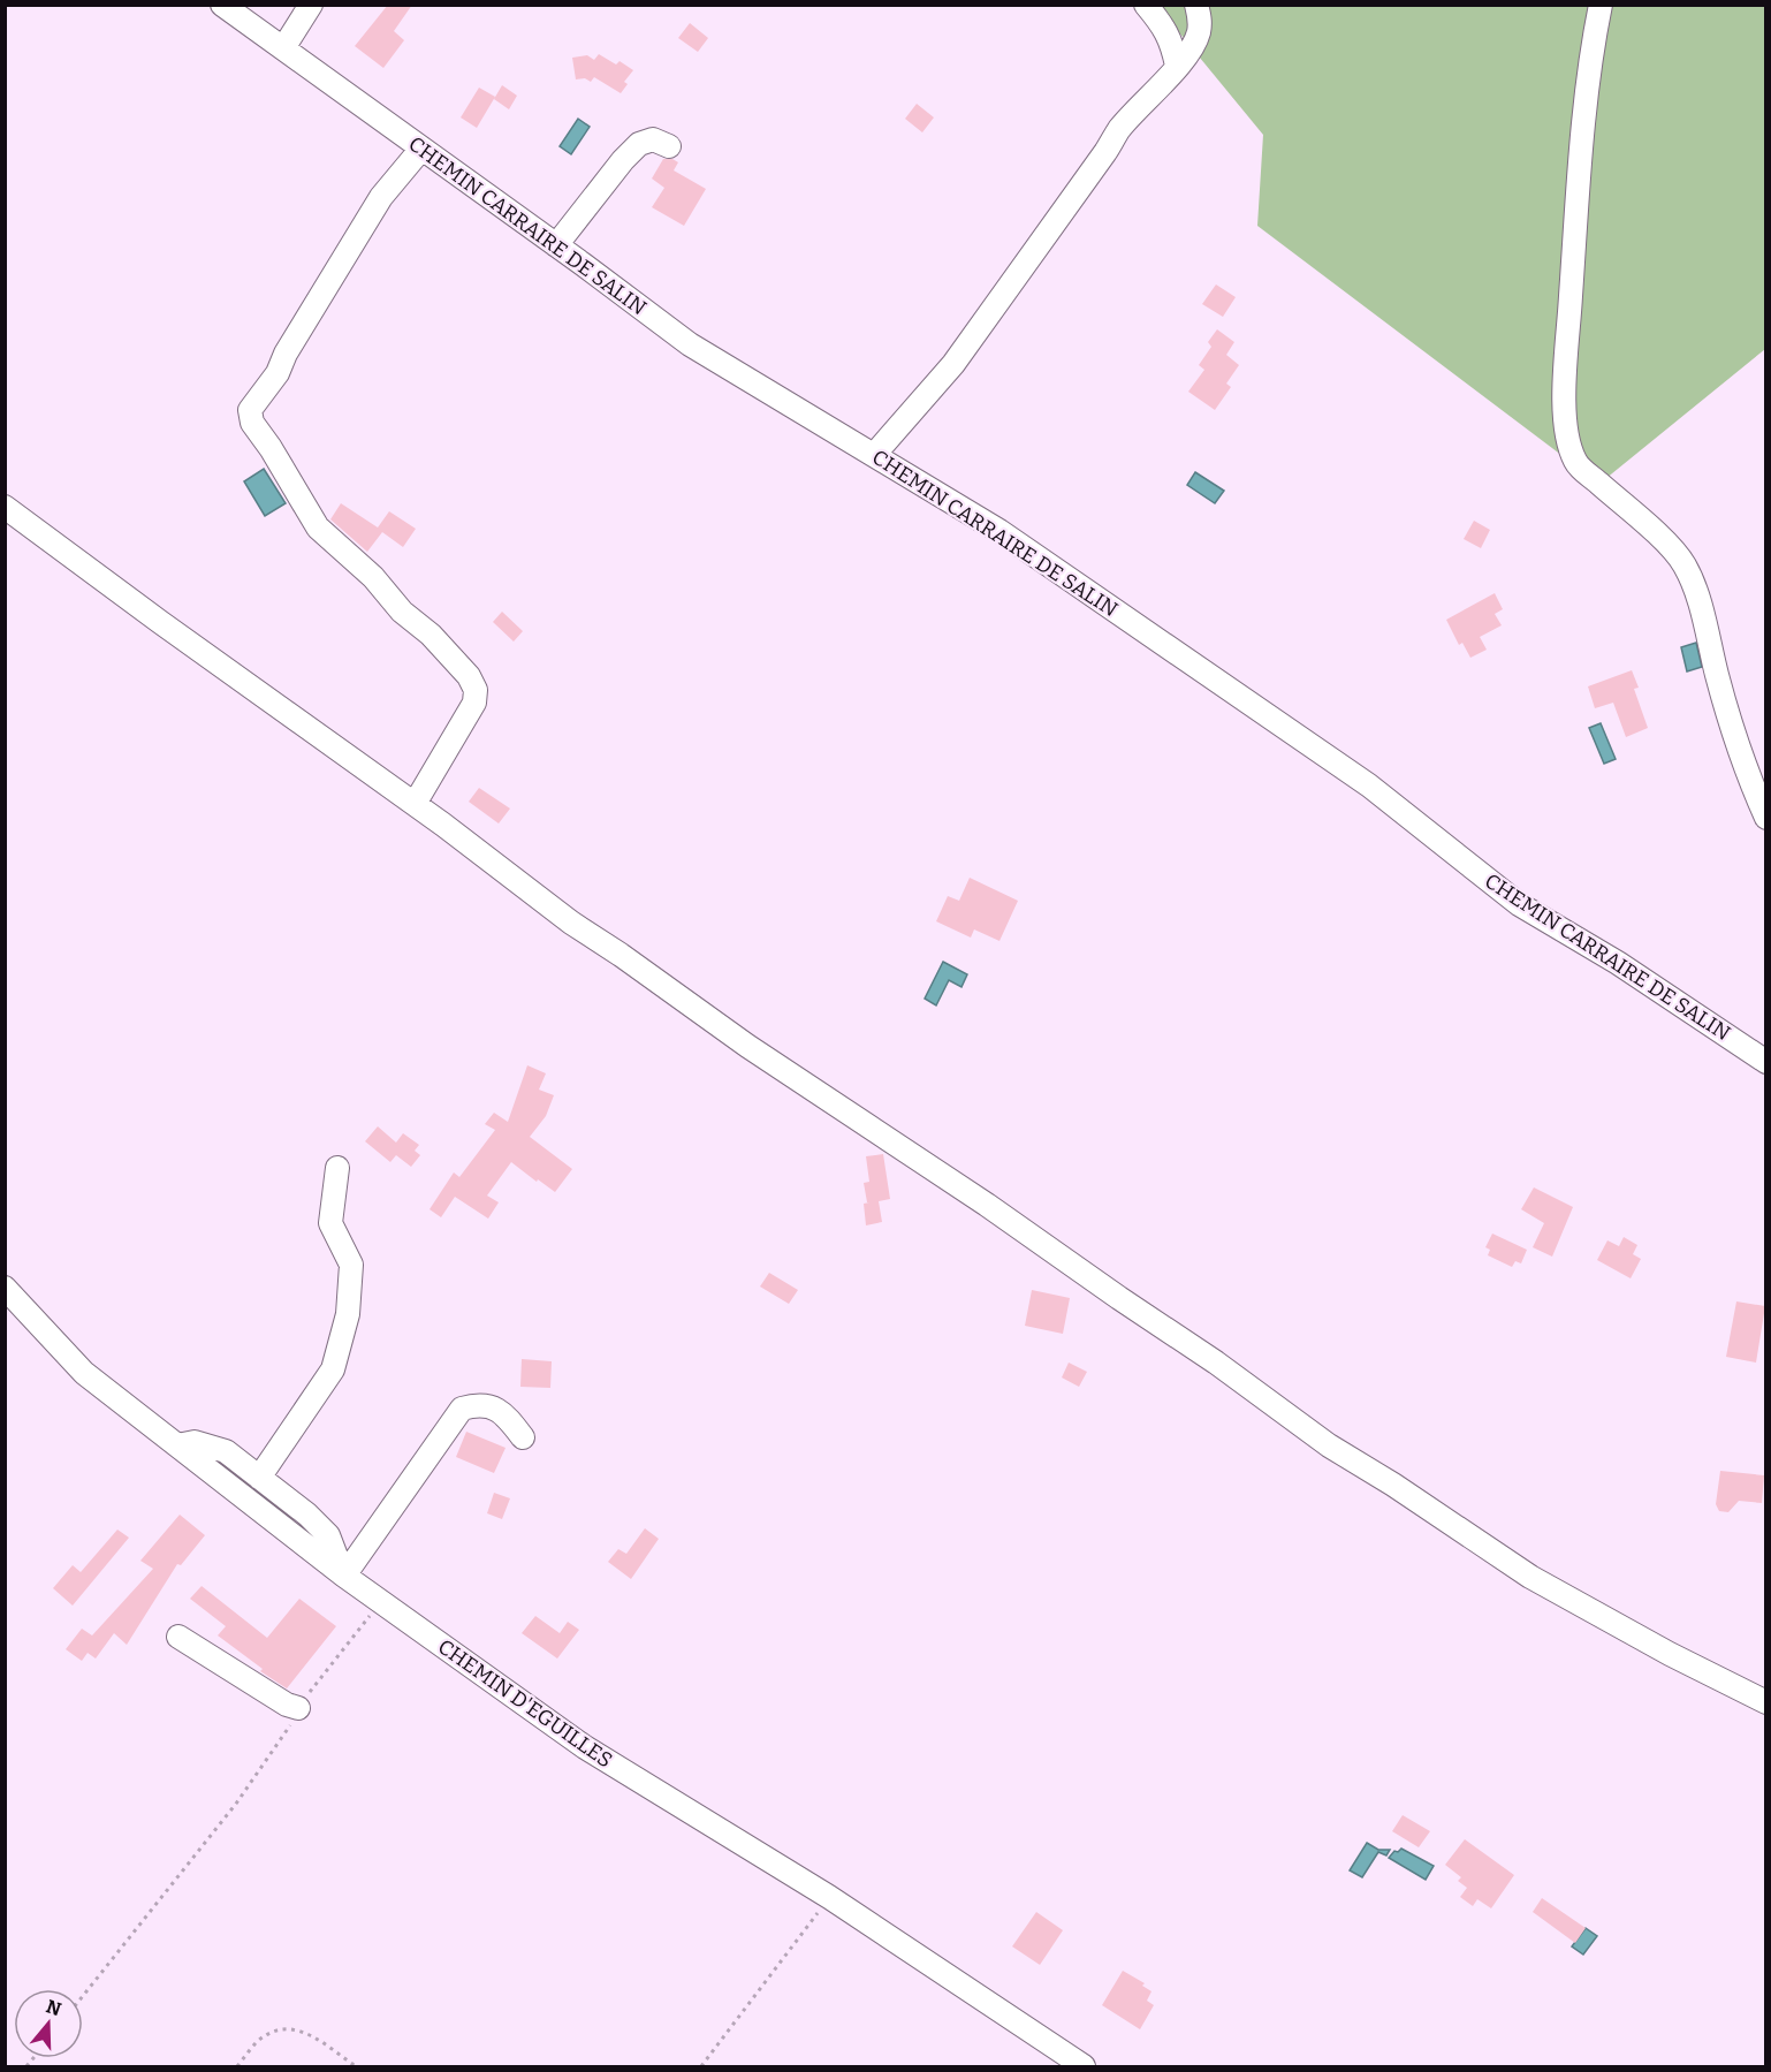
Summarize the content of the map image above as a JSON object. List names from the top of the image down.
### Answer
{
  "streets": {
    "street": ["CHEMIN CARRAIRE DE SALIN", "CHEMIN D'EGUILLES"]
  },
  "north": "top"
}
